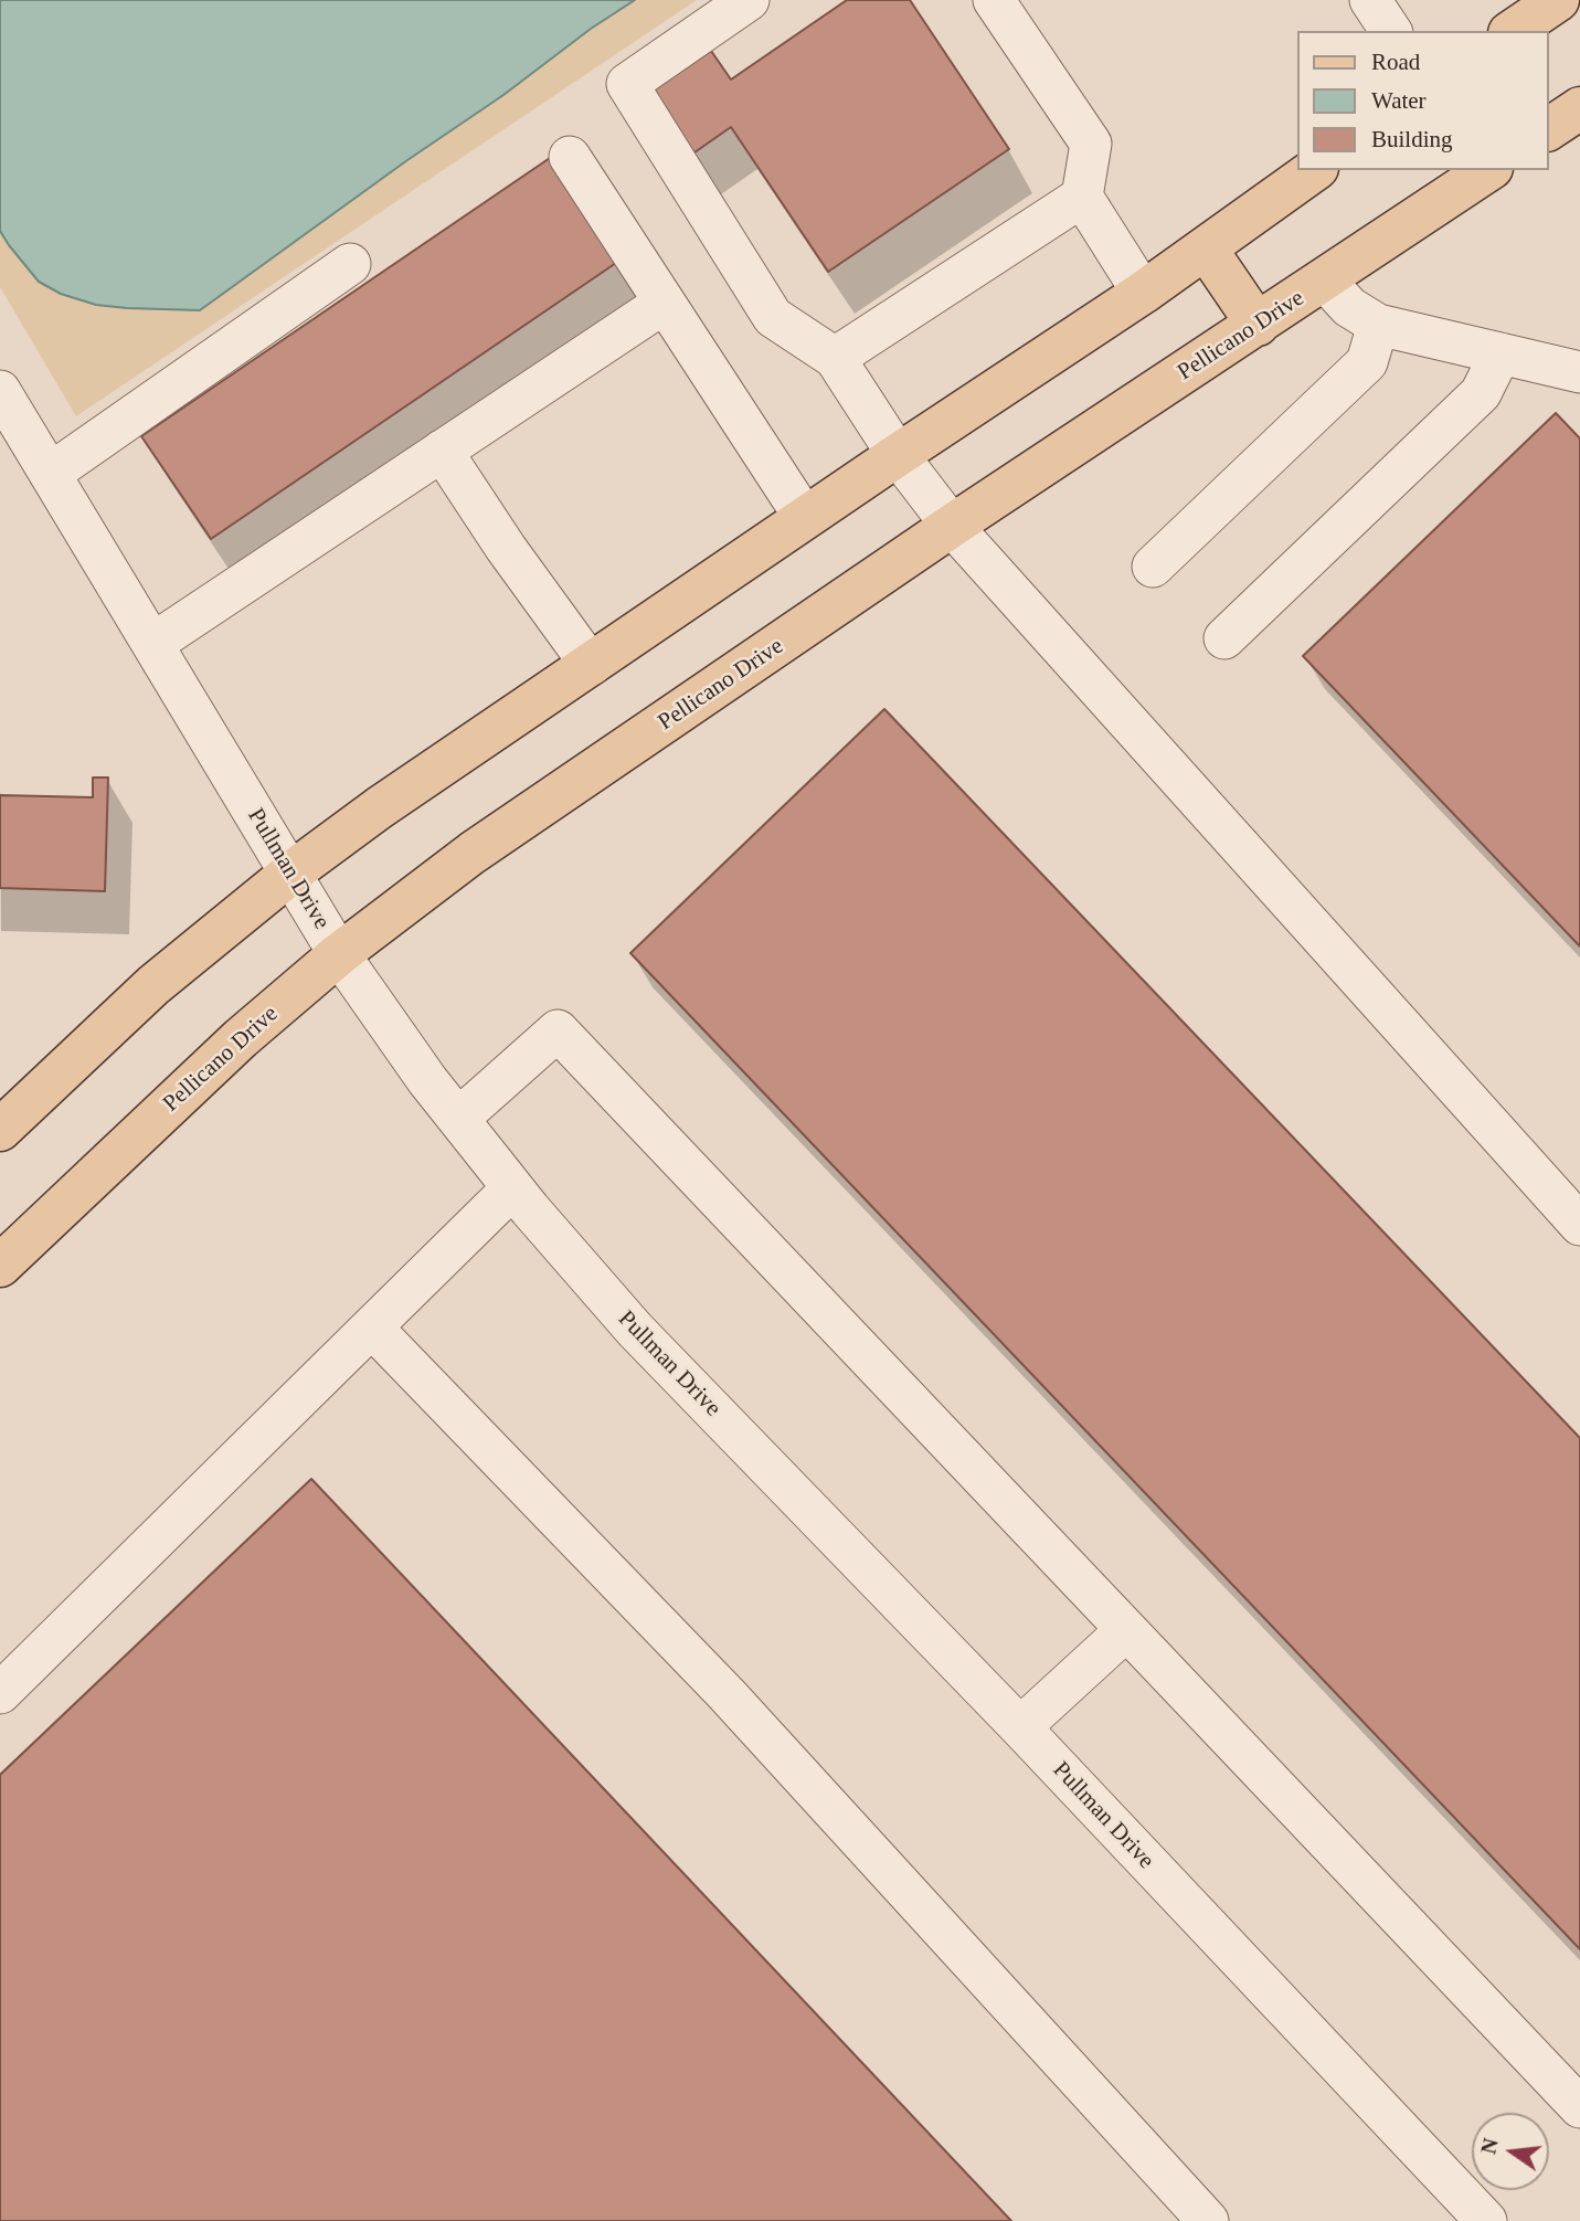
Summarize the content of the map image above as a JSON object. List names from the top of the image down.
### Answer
{
  "streets": {
    "main road": ["Pellicano Drive"],
    "street": ["Pullman Drive"]
  },
  "crossings": [
    ["Pellicano Drive", "Pullman Drive"]
  ],
  "legend": ["Road", "Water", "Building"],
  "north": "left"
}
